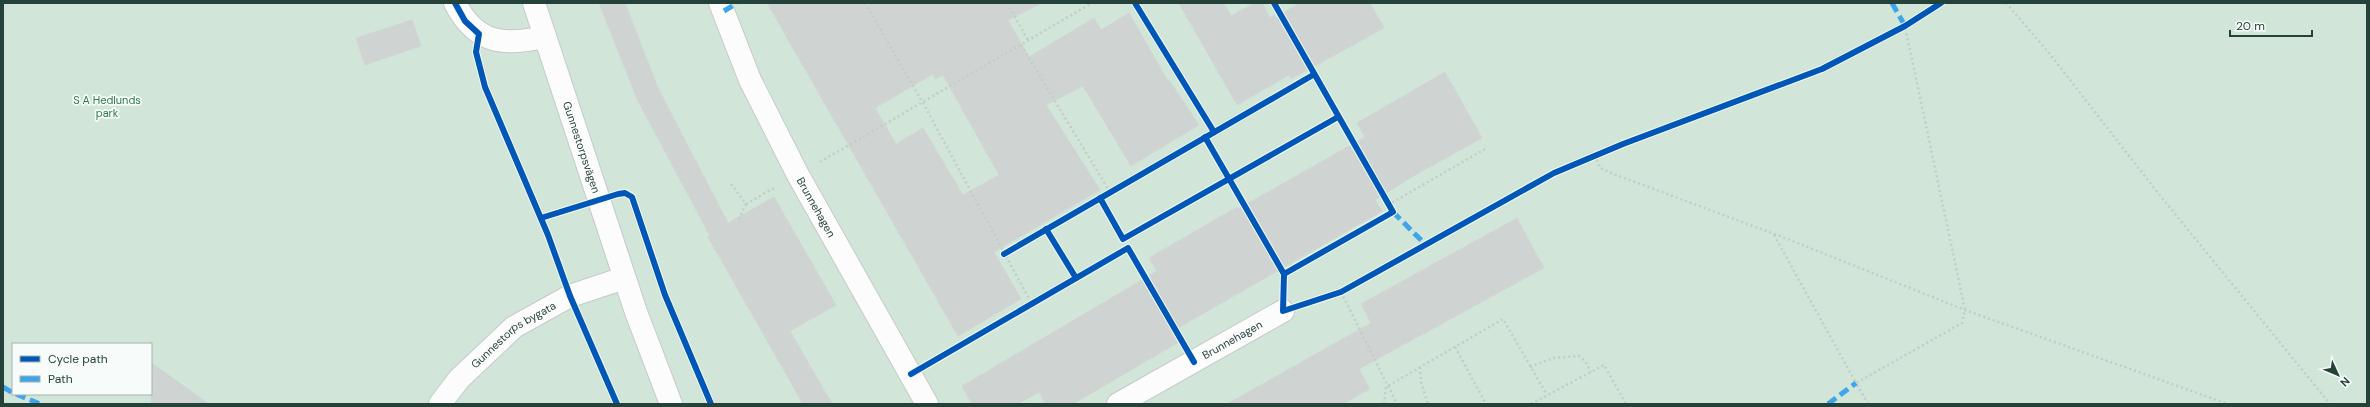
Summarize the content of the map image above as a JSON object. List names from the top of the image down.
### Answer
{
  "streets": {
    "street": ["Gunnestorpsvägen", "Brunnehagen", "Gunnestorps bygata"]
  },
  "crossings": [
    ["Gunnestorpsvägen", "Gunnestorps bygata"]
  ],
  "parks": ["S A Hedlunds park"],
  "legend": ["Cycle path", "Path"],
  "scale_bar": "20 m",
  "north": "bottom right"
}
